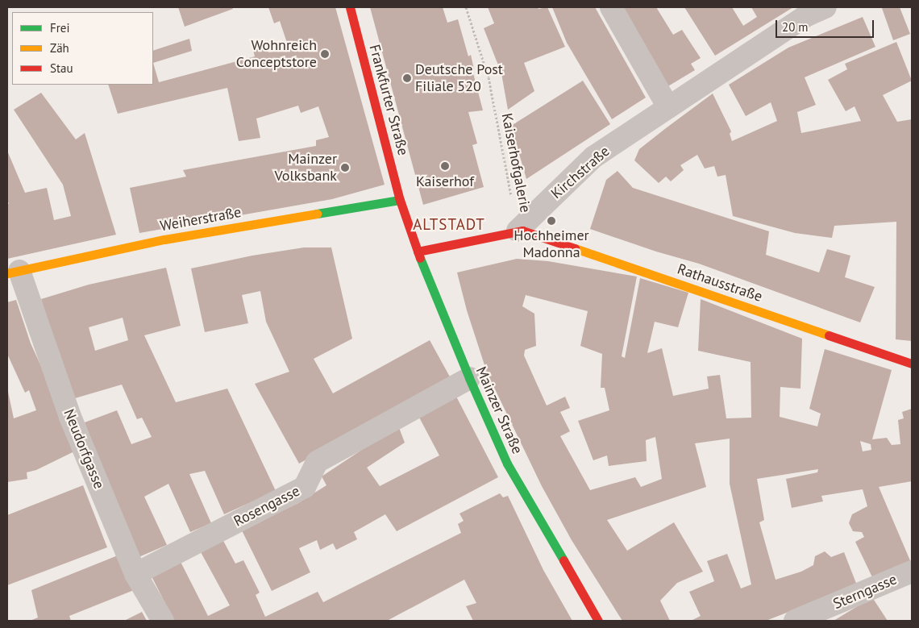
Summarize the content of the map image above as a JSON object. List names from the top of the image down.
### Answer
{
  "streets": {
    "street": [
      "Frankfurter Straße",
      "Kirchstraße",
      "Weiherstraße",
      "Rathausstraße",
      "Mainzer Straße",
      "Neudorfgasse",
      "Rosengasse",
      "Sterngasse"
    ],
    "path": ["Kaiserhofgalerie"]
  },
  "crossings": [
    ["Frankfurter Straße", "Weiherstraße"],
    ["Frankfurter Straße", "Mainzer Straße"],
    ["Kaiserhofgalerie", "Kirchstraße"],
    ["Kaiserhofgalerie", "Rathausstraße"],
    ["Kirchstraße", "Rathausstraße"],
    ["Weiherstraße", "Mainzer Straße"],
    ["Weiherstraße", "Neudorfgasse"],
    ["Mainzer Straße", "Rosengasse"],
    ["Neudorfgasse", "Rosengasse"]
  ],
  "districts": ["ALTSTADT"],
  "places": [
    "Wohnreich Conceptstore",
    "Deutsche Post Filiale 520",
    "Kaiserhof",
    "Mainzer Volksbank",
    "Hochheimer Madonna"
  ],
  "legend": ["Frei", "Zäh", "Stau"],
  "scale_bar": "20 m"
}
